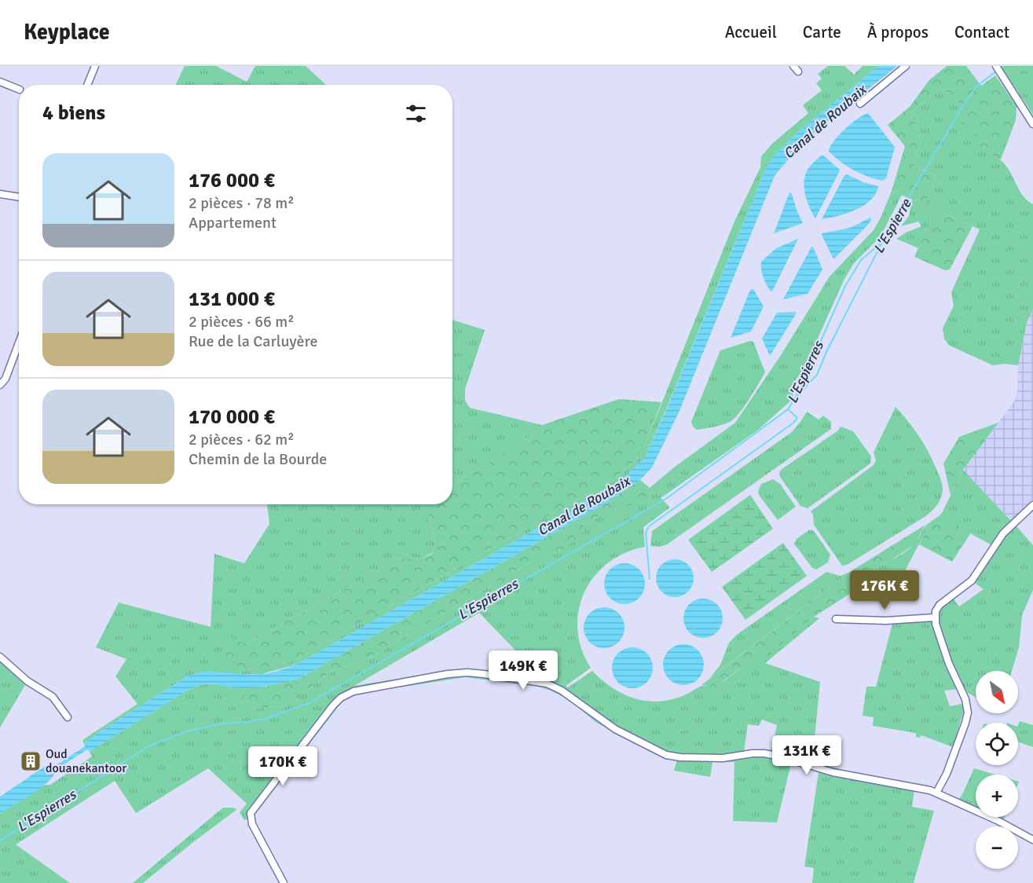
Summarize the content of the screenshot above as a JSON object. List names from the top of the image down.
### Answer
{
  "water": ["Canal de Roubaix", "L'Espierre", "L'Espierres"],
  "places": {
    "building": ["Oud douanekantoor"]
  },
  "north": "bottom right",
  "page": {
    "header": "Keyplace",
    "nav": [
      "Accueil",
      "Carte",
      "À propos",
      "Contact"
    ],
    "heading": "4 biens",
    "list": [
      {
        "name": "176 000 €",
        "note": "2 pièces · 78 m² · Appartement"
      },
      {
        "name": "131 000 €",
        "note": "2 pièces · 66 m² · Rue de la Carluyère"
      },
      {
        "name": "170 000 €",
        "note": "2 pièces · 62 m² · Chemin de la Bourde"
      }
    ],
    "price": [
      "176K €",
      "149K €",
      "131K €",
      "170K €"
    ],
    "map_buttons": ["+", "−"]
  }
}
